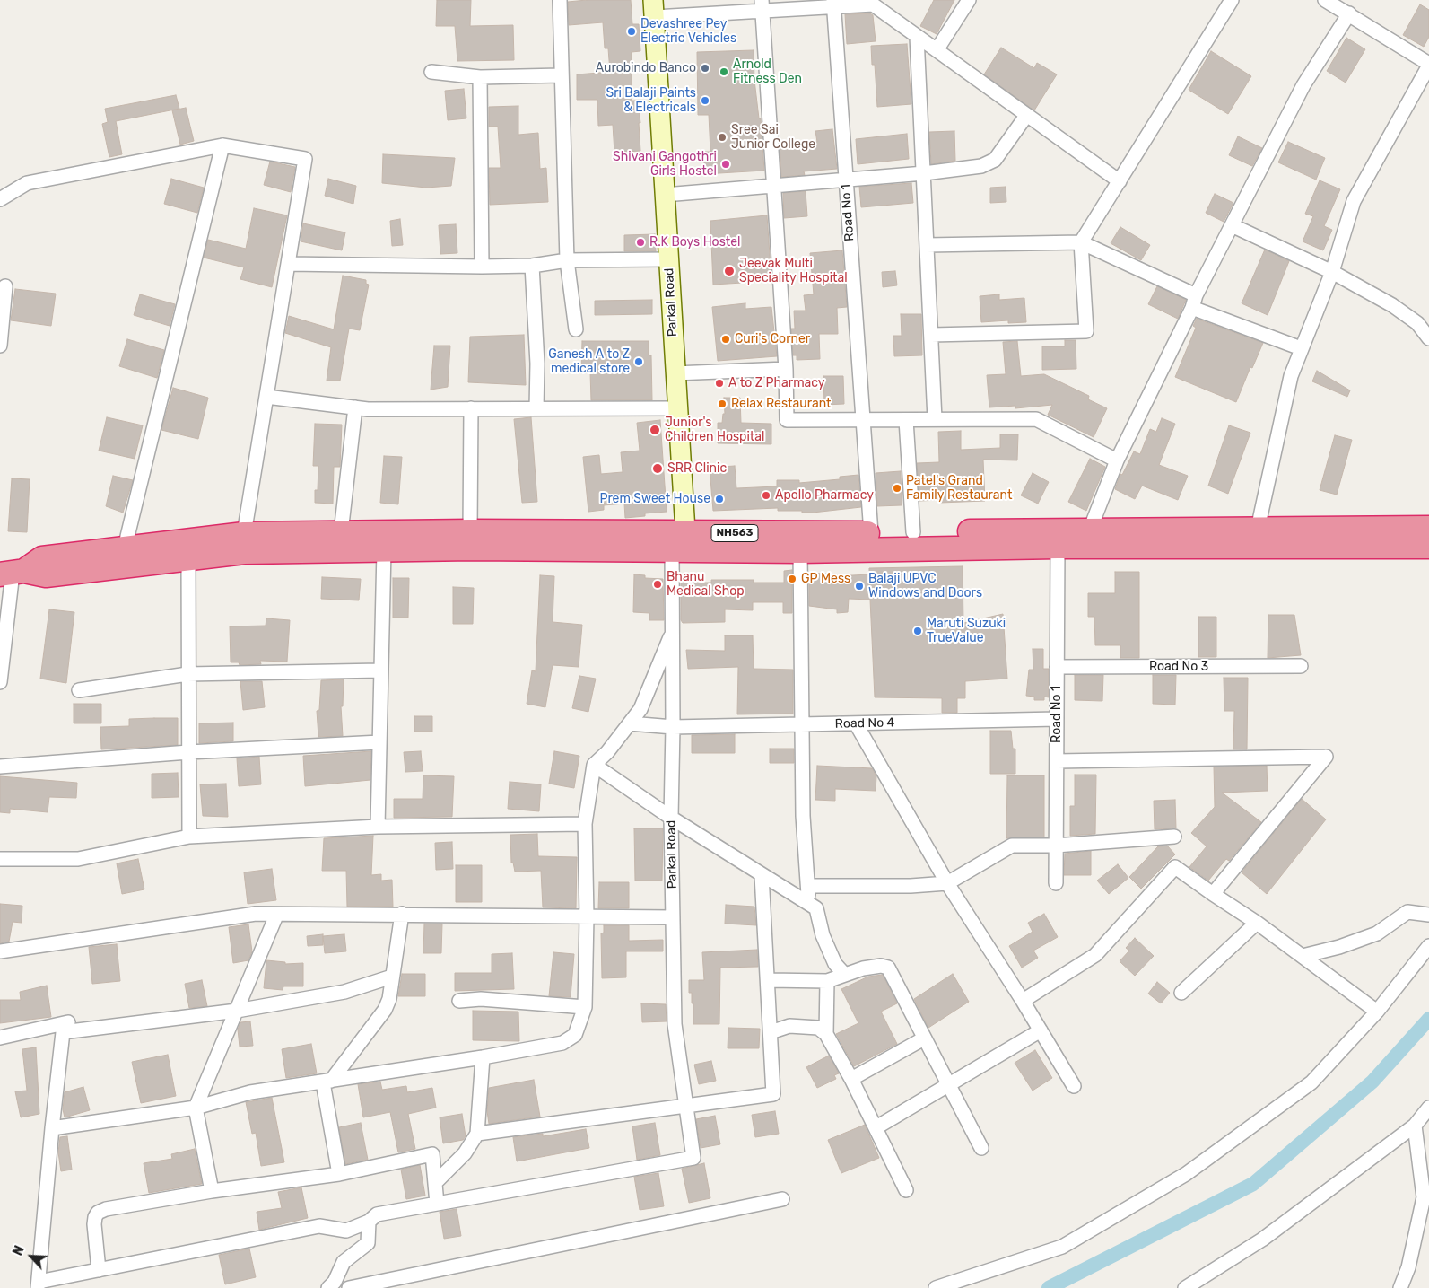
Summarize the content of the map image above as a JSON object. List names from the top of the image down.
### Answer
{
  "streets": {
    "highway": ["NH563"],
    "street": [
      "Road No 1",
      "Parkal Road",
      "Road No 3",
      "Road No 4"
    ]
  },
  "crossings": [
    ["Road No 1", "NH563"],
    ["Road No 1", "Road No 3"],
    ["Road No 1", "Road No 4"],
    ["Parkal Road", "NH563"],
    ["Parkal Road", "Road No 4"]
  ],
  "places": [
    "Devashree Pey Electric Vehicles",
    "Aurobindo Banco",
    "Arnold Fitness Den",
    "Sri Balaji Paints & Electricals",
    "Sree Sai Junior College",
    "Shivani Gangothri Girls Hostel",
    "R.K Boys Hostel",
    "Jeevak Multi Speciality Hospital",
    "Curi's Corner",
    "Ganesh A to Z medical store",
    "A to Z Pharmacy",
    "Relax Restaurant",
    "Junior's Children Hospital",
    "SRR Clinic",
    "Patel's Grand Family Restaurant",
    "Apollo Pharmacy",
    "Prem Sweet House",
    "GP Mess",
    "Bhanu Medical Shop",
    "Balaji UPVC Windows and Doors",
    "Maruti Suzuki TrueValue"
  ],
  "north": "top left"
}
